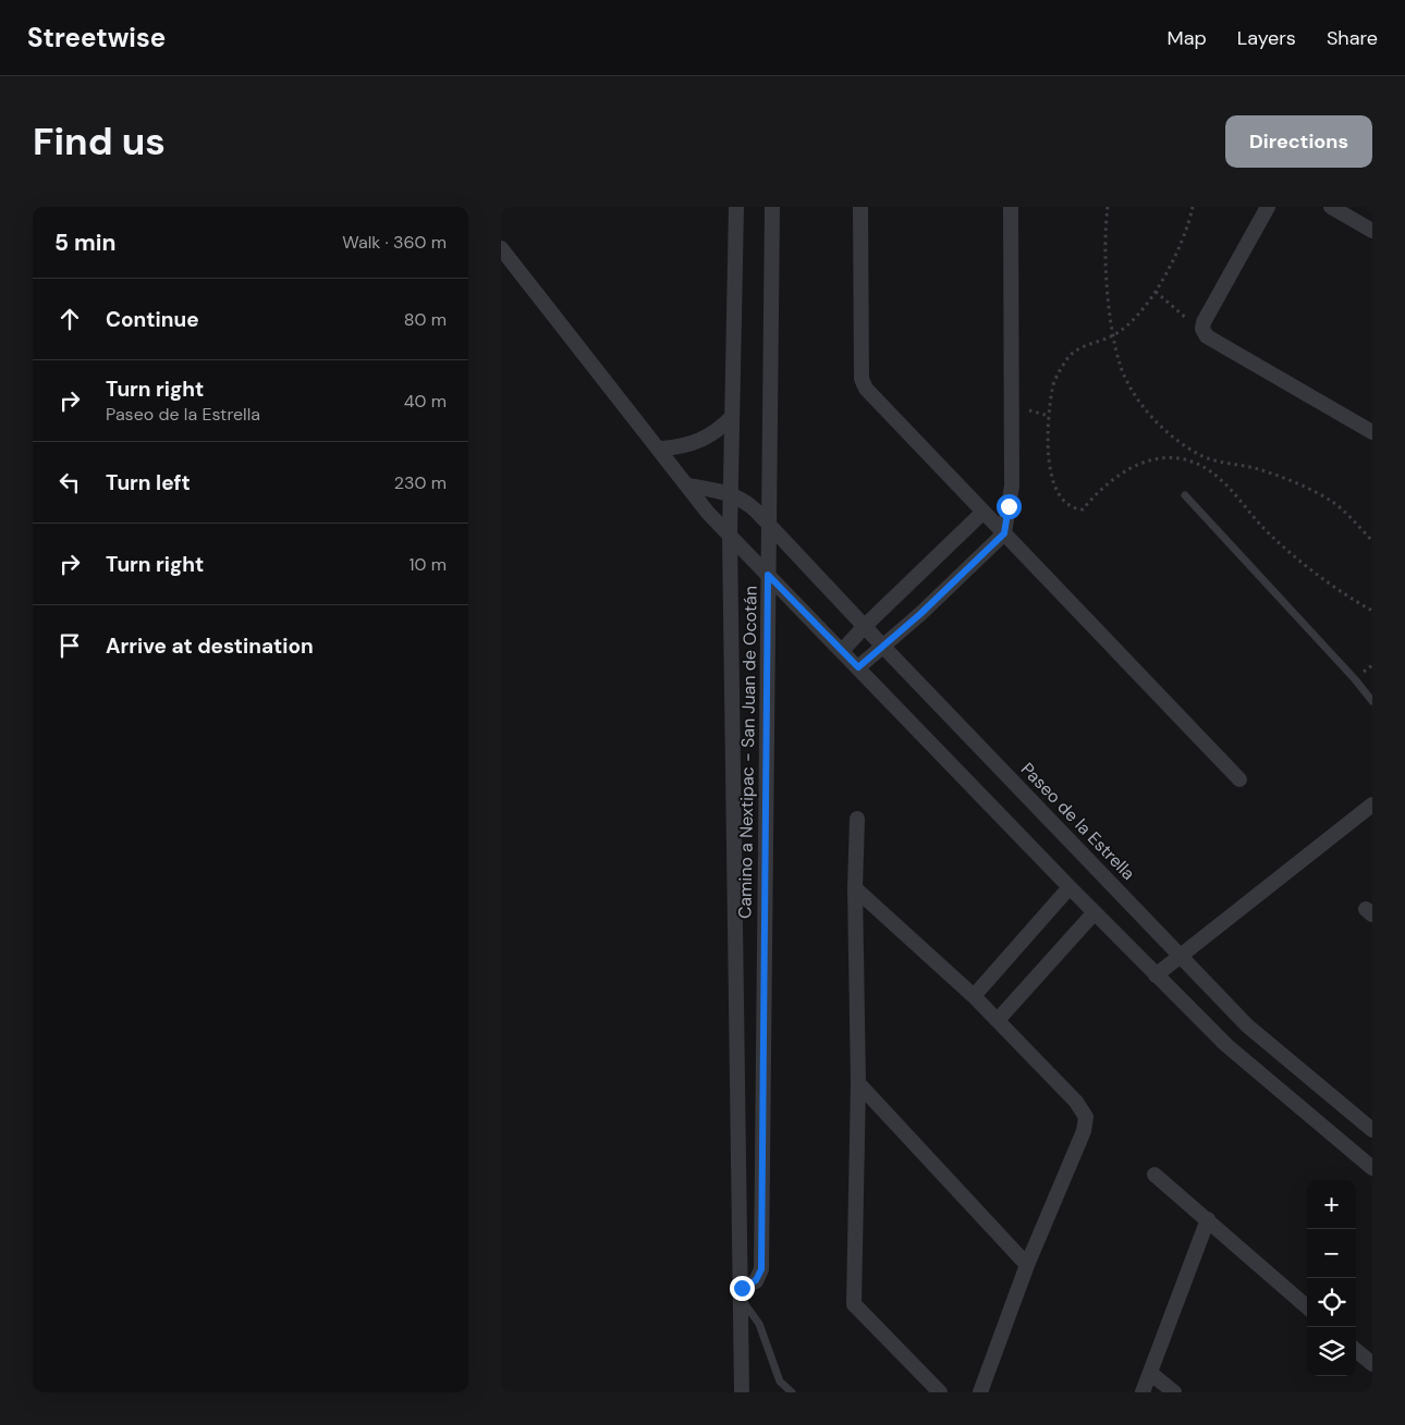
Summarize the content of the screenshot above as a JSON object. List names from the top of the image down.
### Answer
{
  "streets": {
    "street": ["Camino a Nextipac - San Juan de Ocotán", "Paseo de la Estrella"]
  },
  "crossings": [
    ["Camino a Nextipac - San Juan de Ocotán", "Paseo de la Estrella"]
  ],
  "page": {
    "header": "Streetwise",
    "nav": ["Map", "Layers", "Share"],
    "buttons": "Directions",
    "title": "Find us",
    "heading": ["5 min", "Walk · 360 m"],
    "list": [
      ["Continue", "80 m"],
      ["Turn right", "Paseo de la Estrella", "40 m"],
      ["Turn left", "230 m"],
      ["Turn right", "10 m"],
      "Arrive at destination"
    ],
    "map_buttons": ["+", "−"]
  }
}
